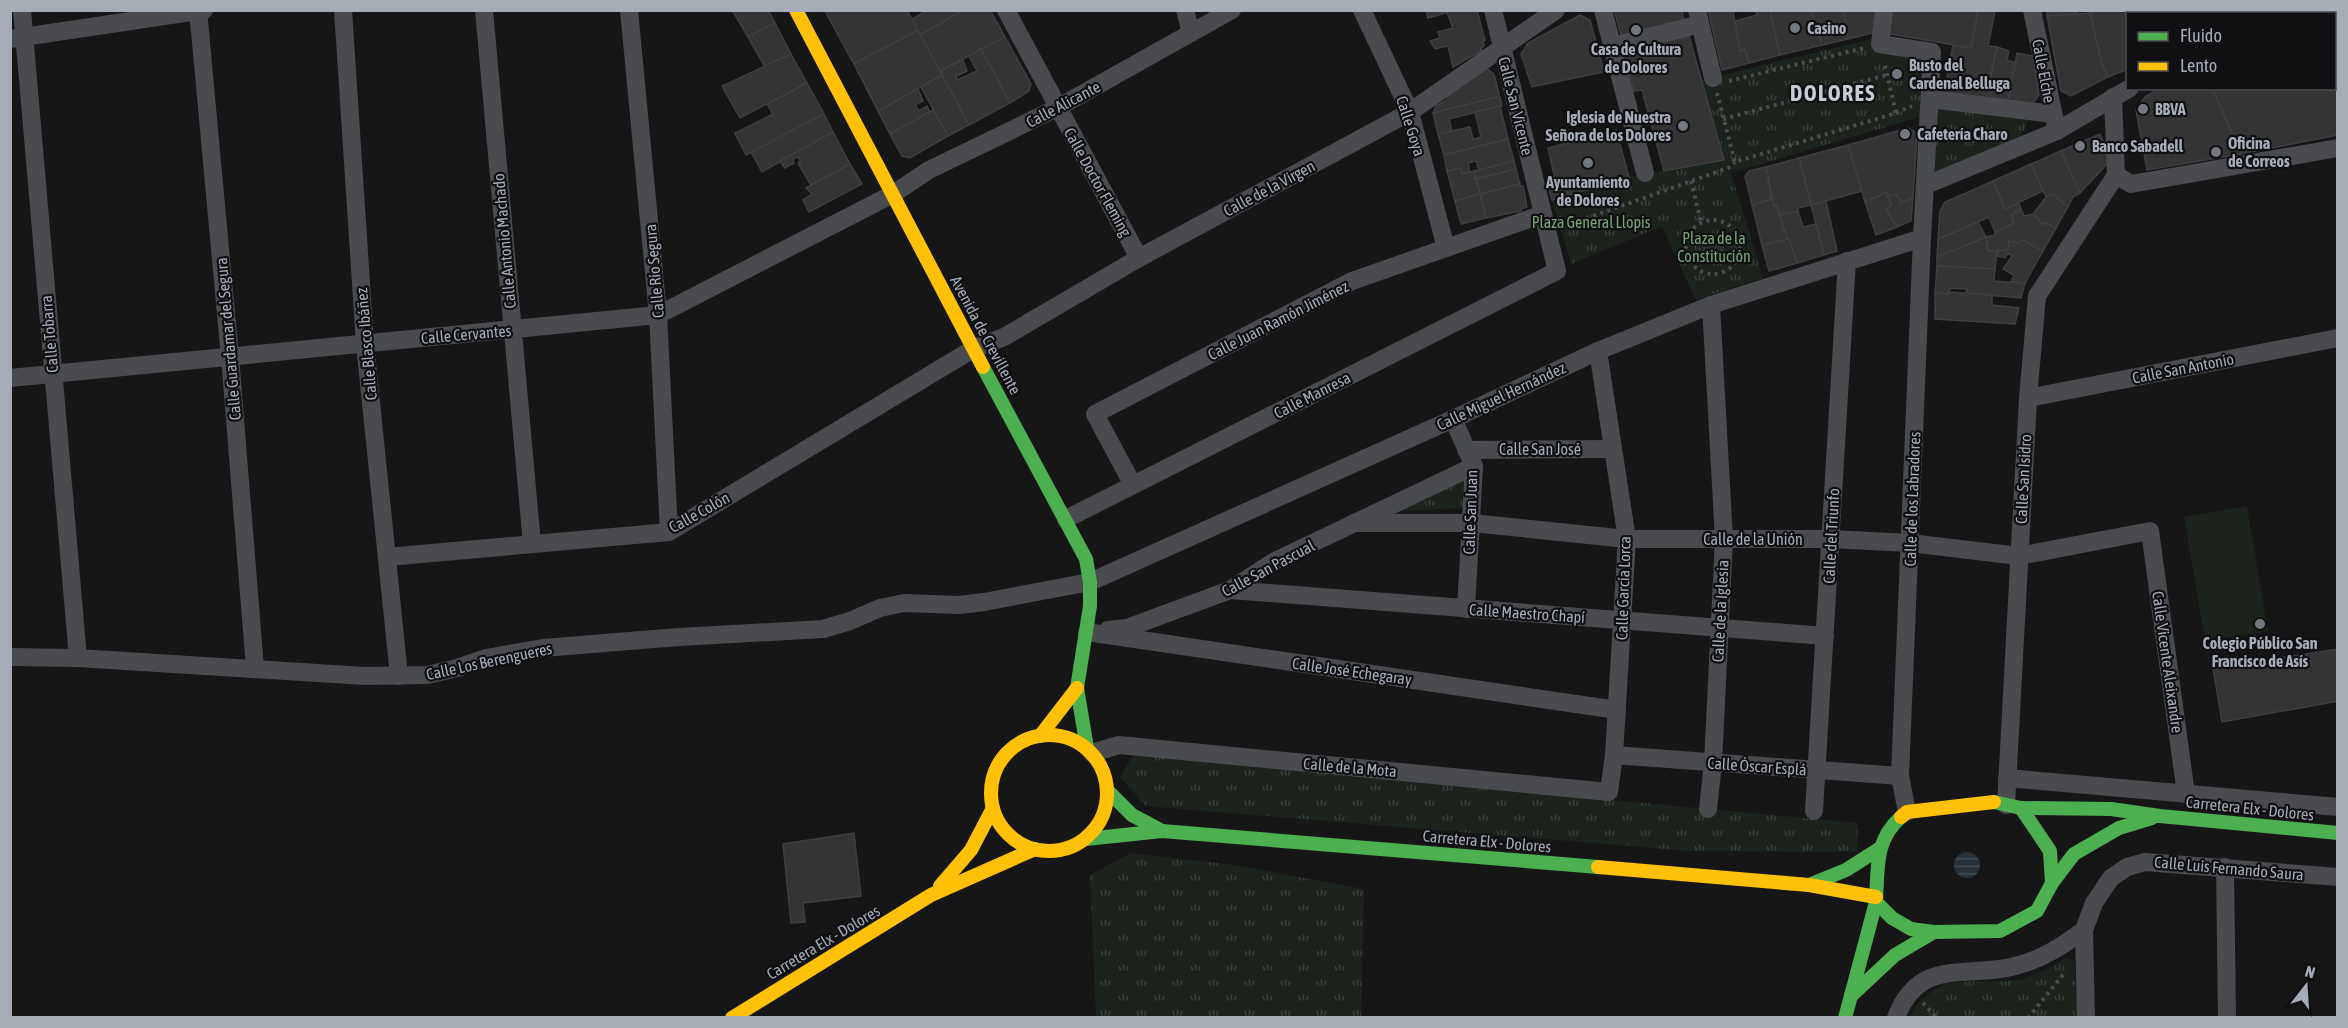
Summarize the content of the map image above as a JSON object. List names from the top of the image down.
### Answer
{
  "streets": {
    "main road": ["Avenida de Crevillente", "Carretera Elx - Dolores"],
    "street": [
      "Calle Elche",
      "Calle Alicante",
      "Calle San Vicente",
      "Calle Goya",
      "Calle Doctor Fleming",
      "Calle de la Virgen",
      "Calle Antonio Machado",
      "Calle Río Segura",
      "Calle Juan Ramón Jiménez",
      "Calle Tobarra",
      "Calle Cervantes",
      "Calle Guardamar del Segura",
      "Calle Blasco Ibáñez",
      "Calle San Antonio",
      "Calle Manresa",
      "Calle Miguel Hernández",
      "Calle San José",
      "Calle San Isidro",
      "Calle de los Labradores",
      "Calle Colón",
      "Calle San Juan",
      "Calle del Triunfo",
      "Calle de la Unión",
      "Calle San Pascual",
      "Calle García Lorca",
      "Calle de la Iglesia",
      "Calle Maestro Chapí",
      "Calle Los Berengueres",
      "Calle Vicente Aleixandre",
      "Calle José Echegaray",
      "Calle Óscar Esplá",
      "Calle de la Mota",
      "Calle Luis Fernando Saura"
    ]
  },
  "crossings": [
    ["Calle Alicante", "Calle Doctor Fleming"],
    ["Calle Alicante", "Calle Cervantes"],
    ["Calle Alicante", "Avenida de Crevillente"],
    ["Calle San Vicente", "Calle de la Virgen"],
    ["Calle San Vicente", "Calle Juan Ramón Jiménez"],
    ["Calle San Vicente", "Calle Manresa"],
    ["Calle Goya", "Calle de la Virgen"],
    ["Calle Goya", "Calle Juan Ramón Jiménez"],
    ["Calle Doctor Fleming", "Calle de la Virgen"],
    ["Calle de la Virgen", "Avenida de Crevillente"],
    ["Calle de la Virgen", "Calle Colón"],
    ["Calle Antonio Machado", "Calle Cervantes"],
    ["Calle Antonio Machado", "Calle Colón"],
    ["Calle Río Segura", "Calle Cervantes"],
    ["Calle Río Segura", "Calle Colón"],
    ["Calle Juan Ramón Jiménez", "Calle Manresa"],
    ["Calle Tobarra", "Calle Cervantes"],
    ["Calle Tobarra", "Calle Los Berengueres"],
    ["Calle Cervantes", "Avenida de Crevillente"],
    ["Calle Cervantes", "Calle Guardamar del Segura"],
    ["Calle Cervantes", "Calle Blasco Ibáñez"],
    ["Avenida de Crevillente", "Calle Manresa"],
    ["Avenida de Crevillente", "Calle Miguel Hernández"],
    ["Avenida de Crevillente", "Calle Colón"],
    ["Avenida de Crevillente", "Calle San Pascual"],
    ["Avenida de Crevillente", "Calle José Echegaray"],
    ["Avenida de Crevillente", "Calle de la Mota"],
    ["Avenida de Crevillente", "Carretera Elx - Dolores"],
    ["Calle Guardamar del Segura", "Calle Los Berengueres"],
    ["Calle Blasco Ibáñez", "Calle Colón"],
    ["Calle Blasco Ibáñez", "Calle Los Berengueres"],
    ["Calle San Antonio", "Calle San Isidro"],
    ["Calle Miguel Hernández", "Calle de los Labradores"],
    ["Calle Miguel Hernández", "Calle San Juan"],
    ["Calle Miguel Hernández", "Calle del Triunfo"],
    ["Calle Miguel Hernández", "Calle García Lorca"],
    ["Calle Miguel Hernández", "Calle de la Iglesia"],
    ["Calle Miguel Hernández", "Calle Los Berengueres"],
    ["Calle San José", "Calle San Juan"],
    ["Calle San José", "Calle San Pascual"],
    ["Calle San José", "Calle García Lorca"],
    ["Calle San Isidro", "Calle de los Labradores"],
    ["Calle San Isidro", "Calle de la Unión"],
    ["Calle San Isidro", "Carretera Elx - Dolores"],
    ["Calle de los Labradores", "Calle de la Unión"],
    ["Calle de los Labradores", "Calle Óscar Esplá"],
    ["Calle de los Labradores", "Carretera Elx - Dolores"],
    ["Calle San Juan", "Calle de la Unión"],
    ["Calle San Juan", "Calle San Pascual"],
    ["Calle San Juan", "Calle Maestro Chapí"],
    ["Calle del Triunfo", "Calle de la Unión"],
    ["Calle del Triunfo", "Calle Maestro Chapí"],
    ["Calle del Triunfo", "Calle Óscar Esplá"],
    ["Calle de la Unión", "Calle San Pascual"],
    ["Calle de la Unión", "Calle García Lorca"],
    ["Calle de la Unión", "Calle de la Iglesia"],
    ["Calle de la Unión", "Calle Vicente Aleixandre"],
    ["Calle San Pascual", "Calle Maestro Chapí"],
    ["Calle San Pascual", "Calle José Echegaray"],
    ["Calle García Lorca", "Calle Maestro Chapí"],
    ["Calle García Lorca", "Calle José Echegaray"],
    ["Calle García Lorca", "Calle Óscar Esplá"],
    ["Calle García Lorca", "Calle de la Mota"],
    ["Calle de la Iglesia", "Calle Maestro Chapí"],
    ["Calle de la Iglesia", "Calle Óscar Esplá"],
    ["Calle de la Mota", "Carretera Elx - Dolores"]
  ],
  "districts": ["DOLORES"],
  "parks": ["Plaza General Llopis", "Plaza de la Constitución"],
  "places": [
    "Casino",
    "Casa de Cultura de Dolores",
    "Busto del Cardenal Belluga",
    "BBVA",
    "Iglesia de Nuestra Señora de los Dolores",
    "Cafetería Charo",
    "Banco Sabadell",
    "Oficina de Correos",
    "Ayuntamiento de Dolores",
    "Colegio Público San Francisco de Asís"
  ],
  "legend": ["Fluido", "Lento"],
  "north": "top"
}
